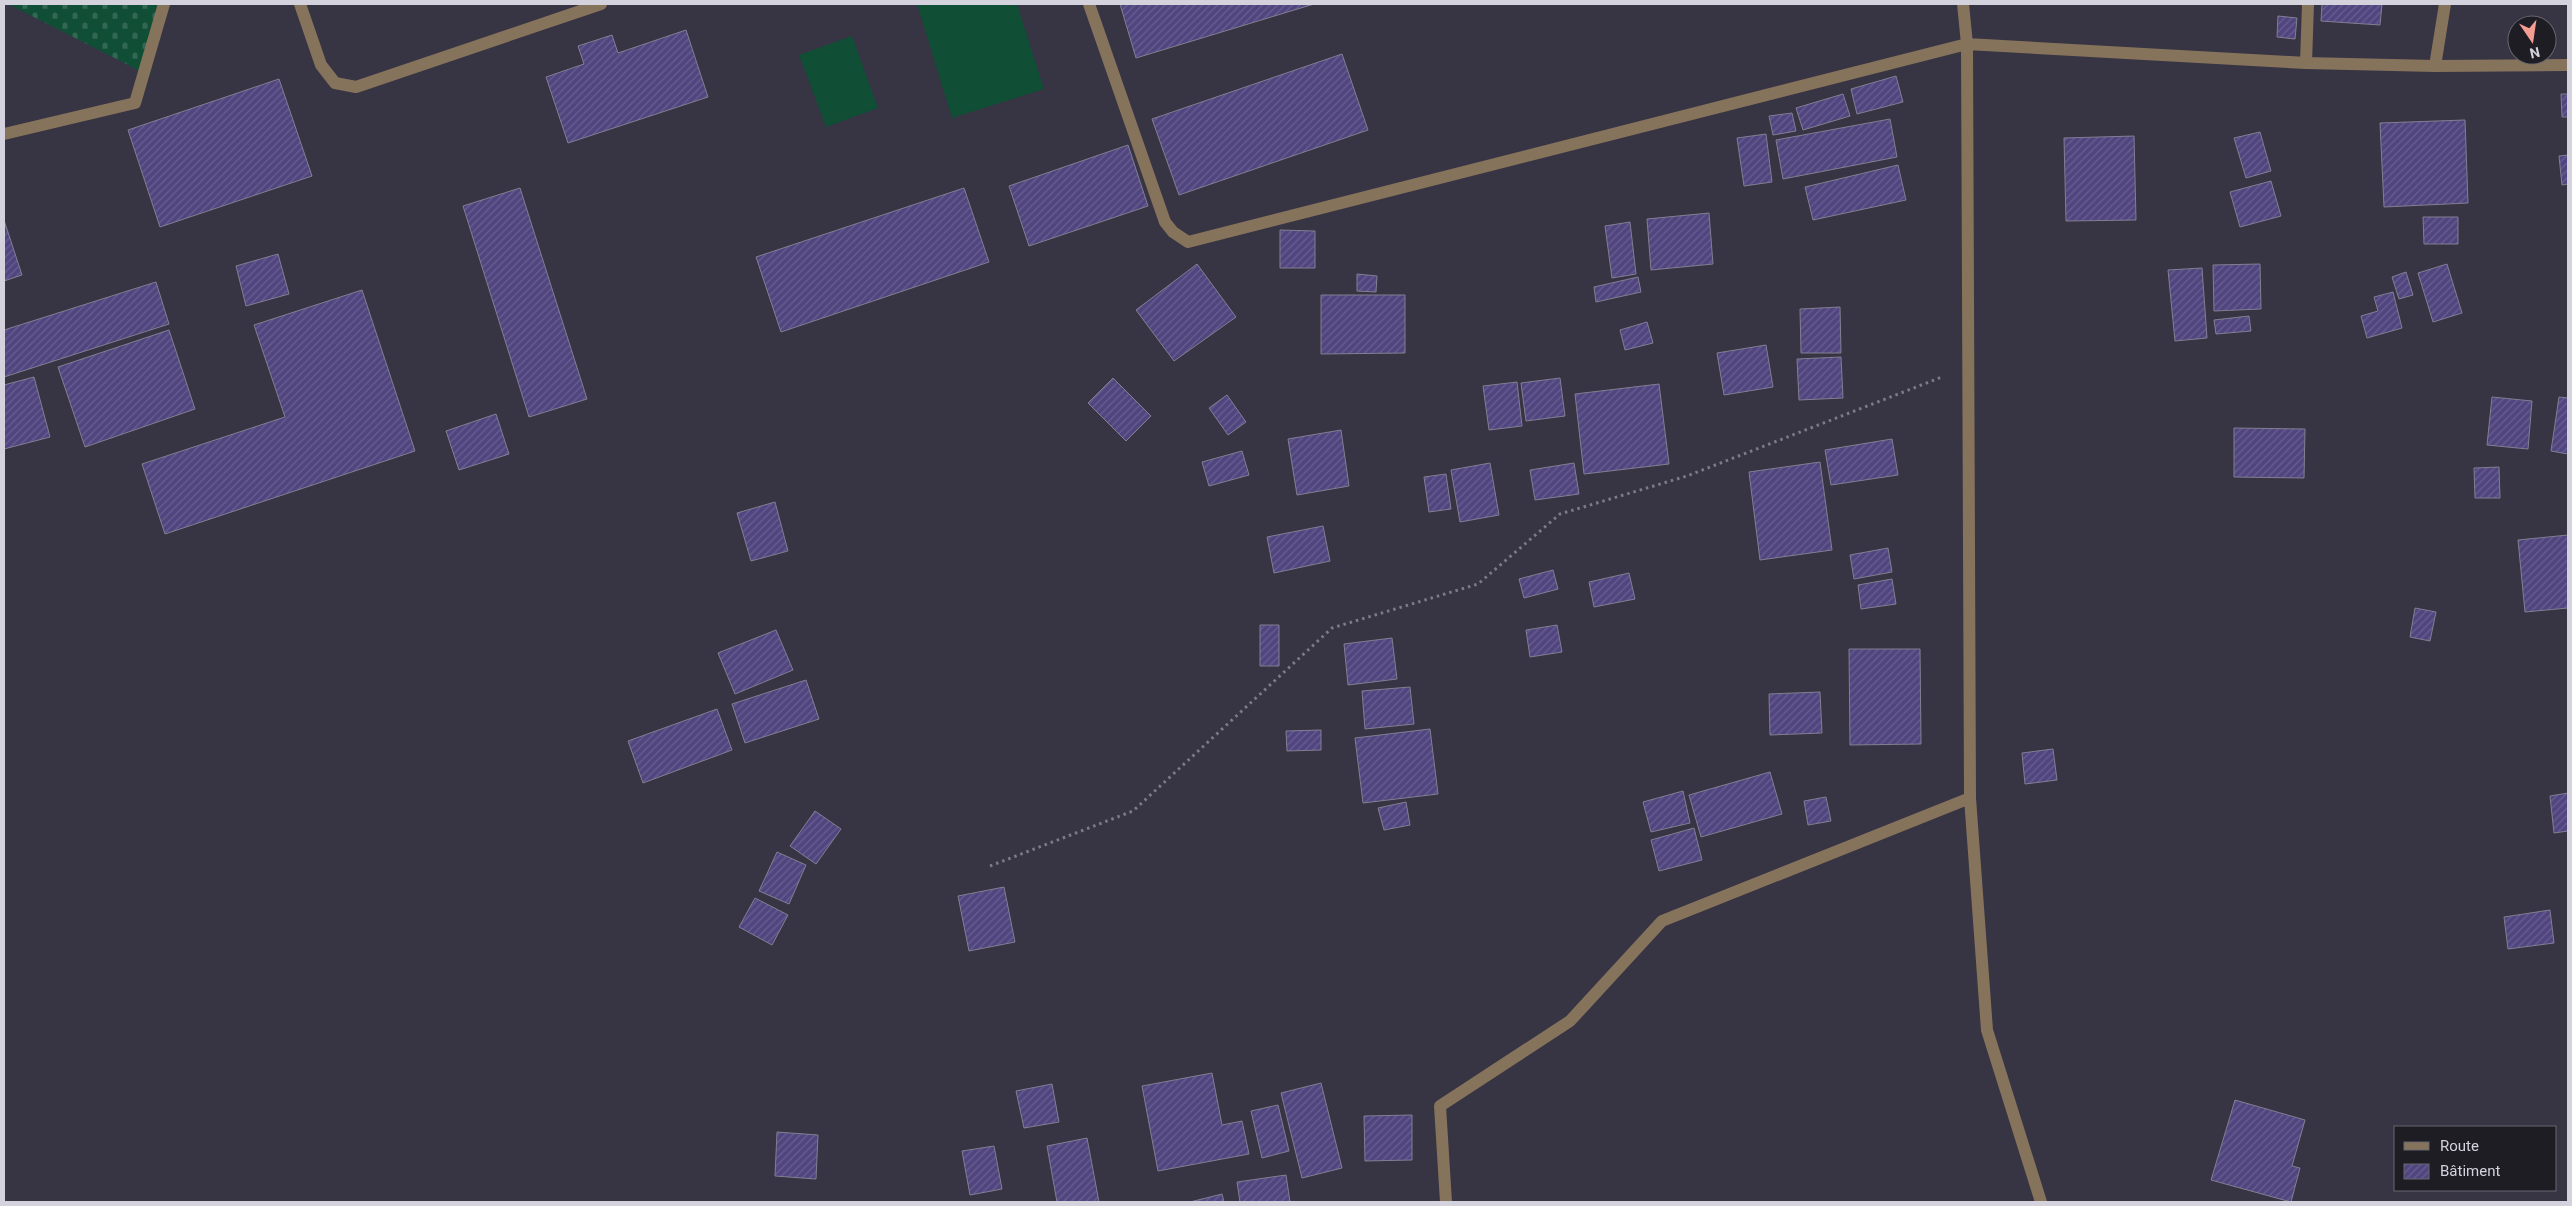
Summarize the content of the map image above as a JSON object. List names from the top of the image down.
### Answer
{
  "legend": ["Route", "Bâtiment"],
  "north": "bottom"
}
